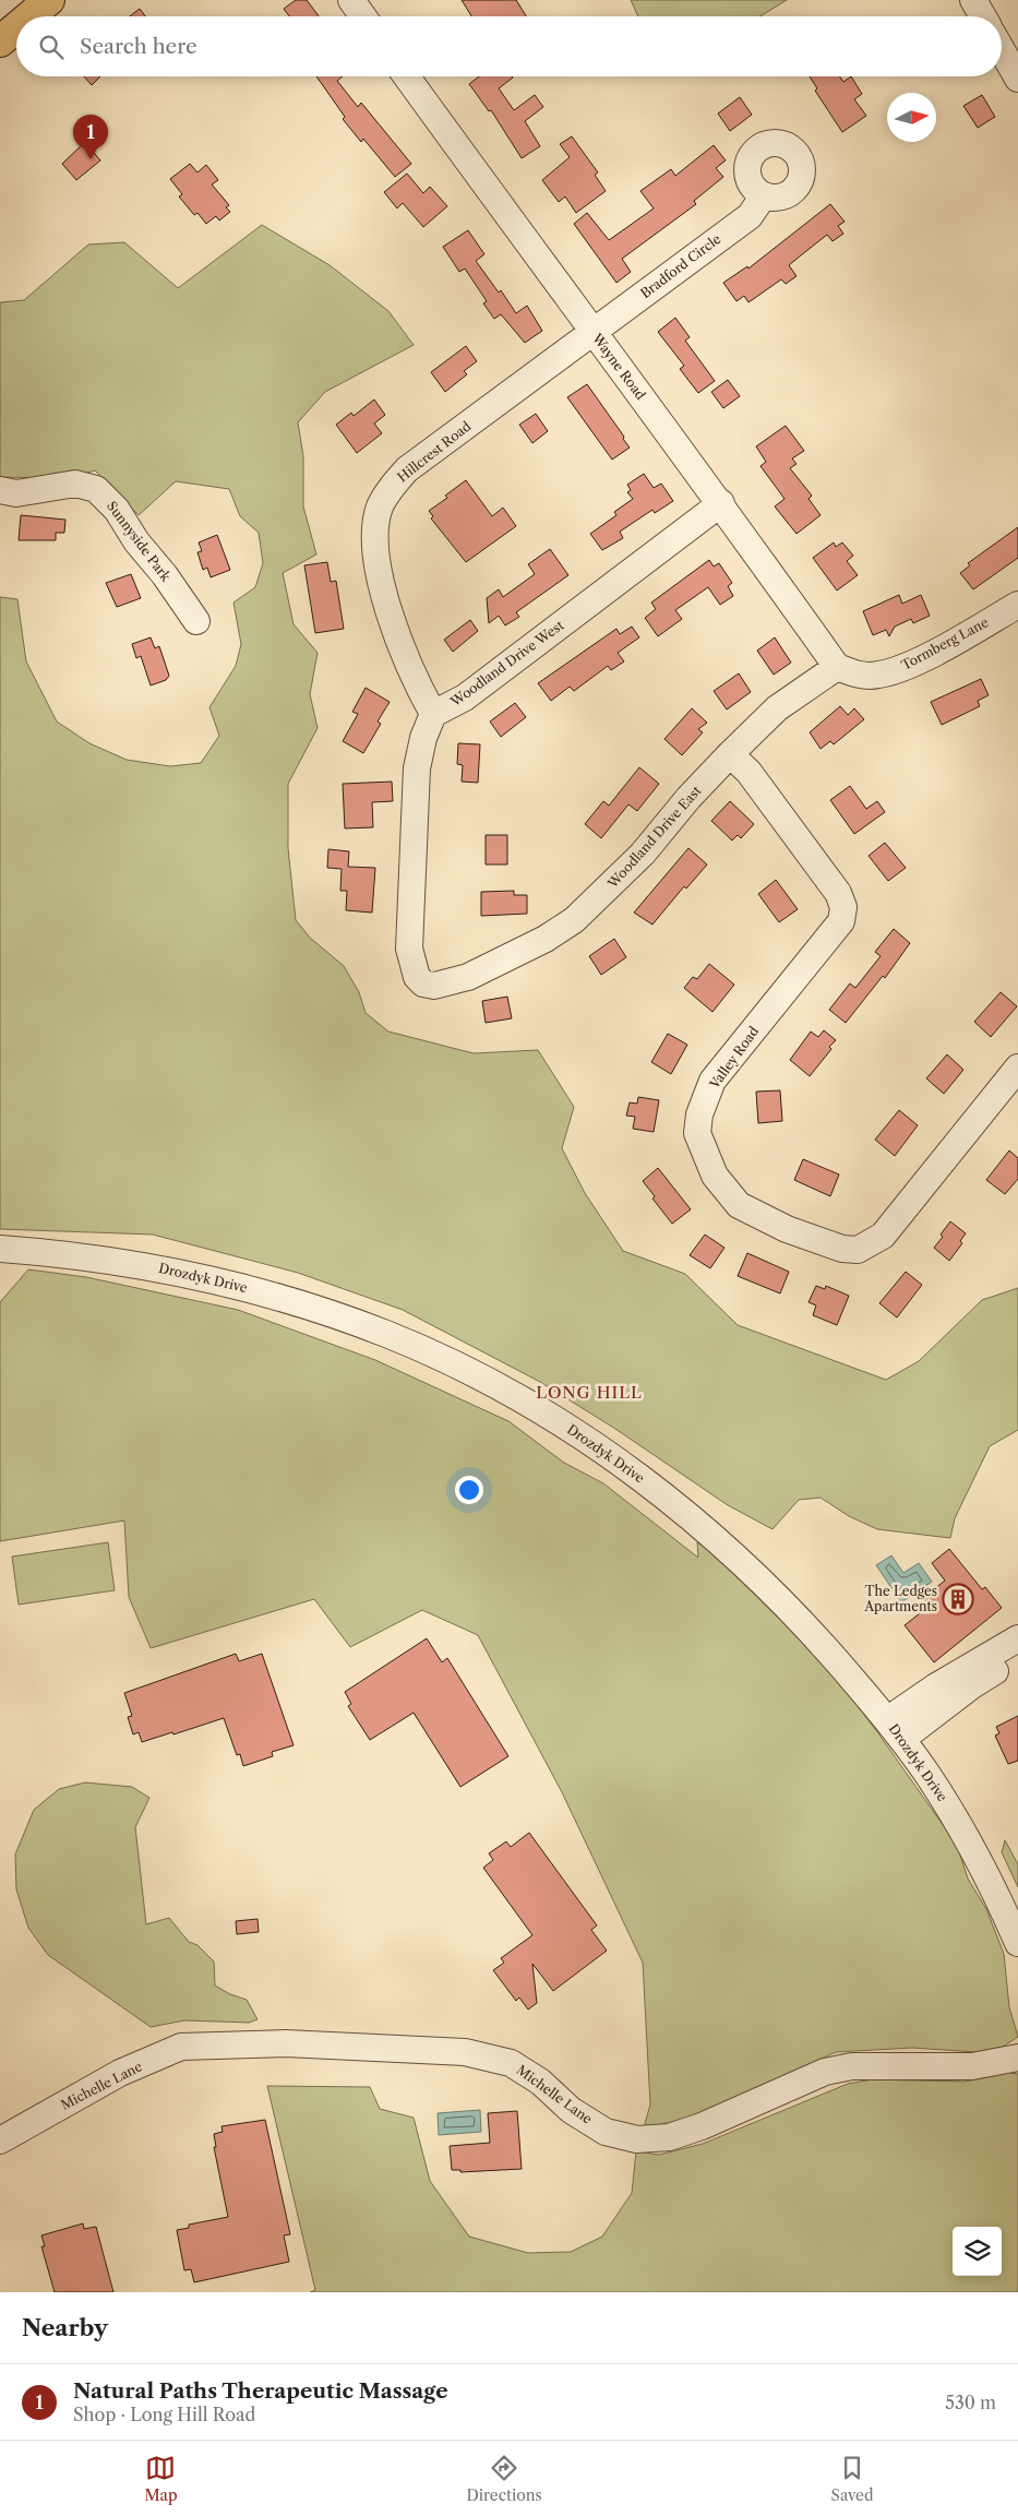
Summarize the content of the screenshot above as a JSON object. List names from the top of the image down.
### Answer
{
  "streets": {
    "street": [
      "Bradford Circle",
      "Wayne Road",
      "Hillcrest Road",
      "Sunnyside Park",
      "Tormberg Lane",
      "Woodland Drive West",
      "Woodland Drive East",
      "Valley Road",
      "Drozdyk Drive",
      "Michelle Lane"
    ]
  },
  "crossings": [
    ["Bradford Circle", "Wayne Road"],
    ["Bradford Circle", "Hillcrest Road"],
    ["Wayne Road", "Hillcrest Road"],
    ["Wayne Road", "Tormberg Lane"],
    ["Wayne Road", "Woodland Drive West"],
    ["Wayne Road", "Woodland Drive East"],
    ["Hillcrest Road", "Woodland Drive West"],
    ["Hillcrest Road", "Woodland Drive East"],
    ["Tormberg Lane", "Woodland Drive East"],
    ["Woodland Drive West", "Woodland Drive East"],
    ["Woodland Drive East", "Valley Road"]
  ],
  "districts": ["LONG HILL"],
  "places": {
    "building": ["The Ledges Apartments"]
  },
  "north": "right",
  "page": {
    "search": "Search here",
    "pins": "1",
    "heading": "Nearby",
    "list": [
      {
        "mark": "1",
        "name": "Natural Paths Therapeutic Massage",
        "note": "Shop · Long Hill Road",
        "value": "530 m"
      }
    ],
    "nav": ["Map", "Directions", "Saved"]
  }
}
